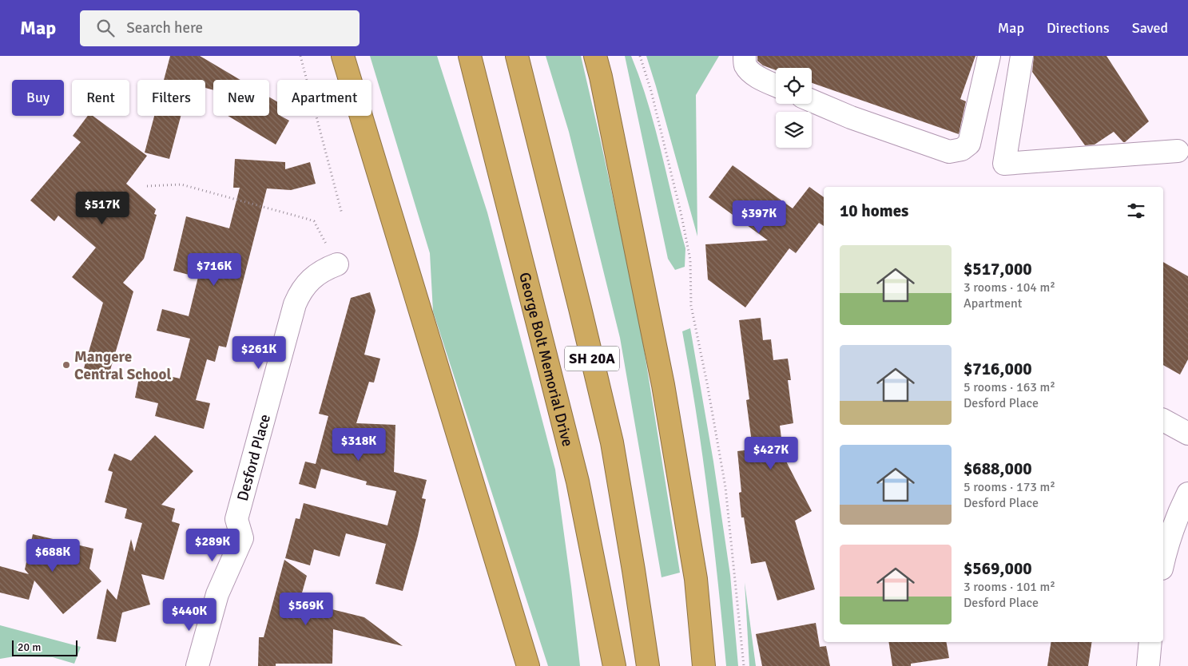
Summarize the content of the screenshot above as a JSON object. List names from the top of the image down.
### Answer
{
  "streets": {
    "highway": ["SH 20A", "George Bolt Memorial Drive"],
    "street": ["Desford Place"]
  },
  "places": ["Mangere Central School"],
  "scale_bar": "20 m",
  "page": {
    "header": "Map",
    "search": "Search here",
    "nav": ["Map", "Directions", "Saved"],
    "chip": [
      "Buy",
      "Rent",
      "Filters",
      "New",
      "Apartment"
    ],
    "heading": "10 homes",
    "price": [
      "$517K",
      "$397K",
      "$716K",
      "$261K",
      "$318K",
      "$427K",
      "$289K",
      "$688K",
      "$569K",
      "$440K"
    ],
    "list": [
      {
        "name": "$517,000",
        "note": "3 rooms · 104 m² · Apartment"
      },
      {
        "name": "$716,000",
        "note": "5 rooms · 163 m² · Desford Place"
      },
      {
        "name": "$688,000",
        "note": "5 rooms · 173 m² · Desford Place"
      },
      {
        "name": "$569,000",
        "note": "3 rooms · 101 m² · Desford Place"
      }
    ],
    "scale": "20 m"
  }
}
